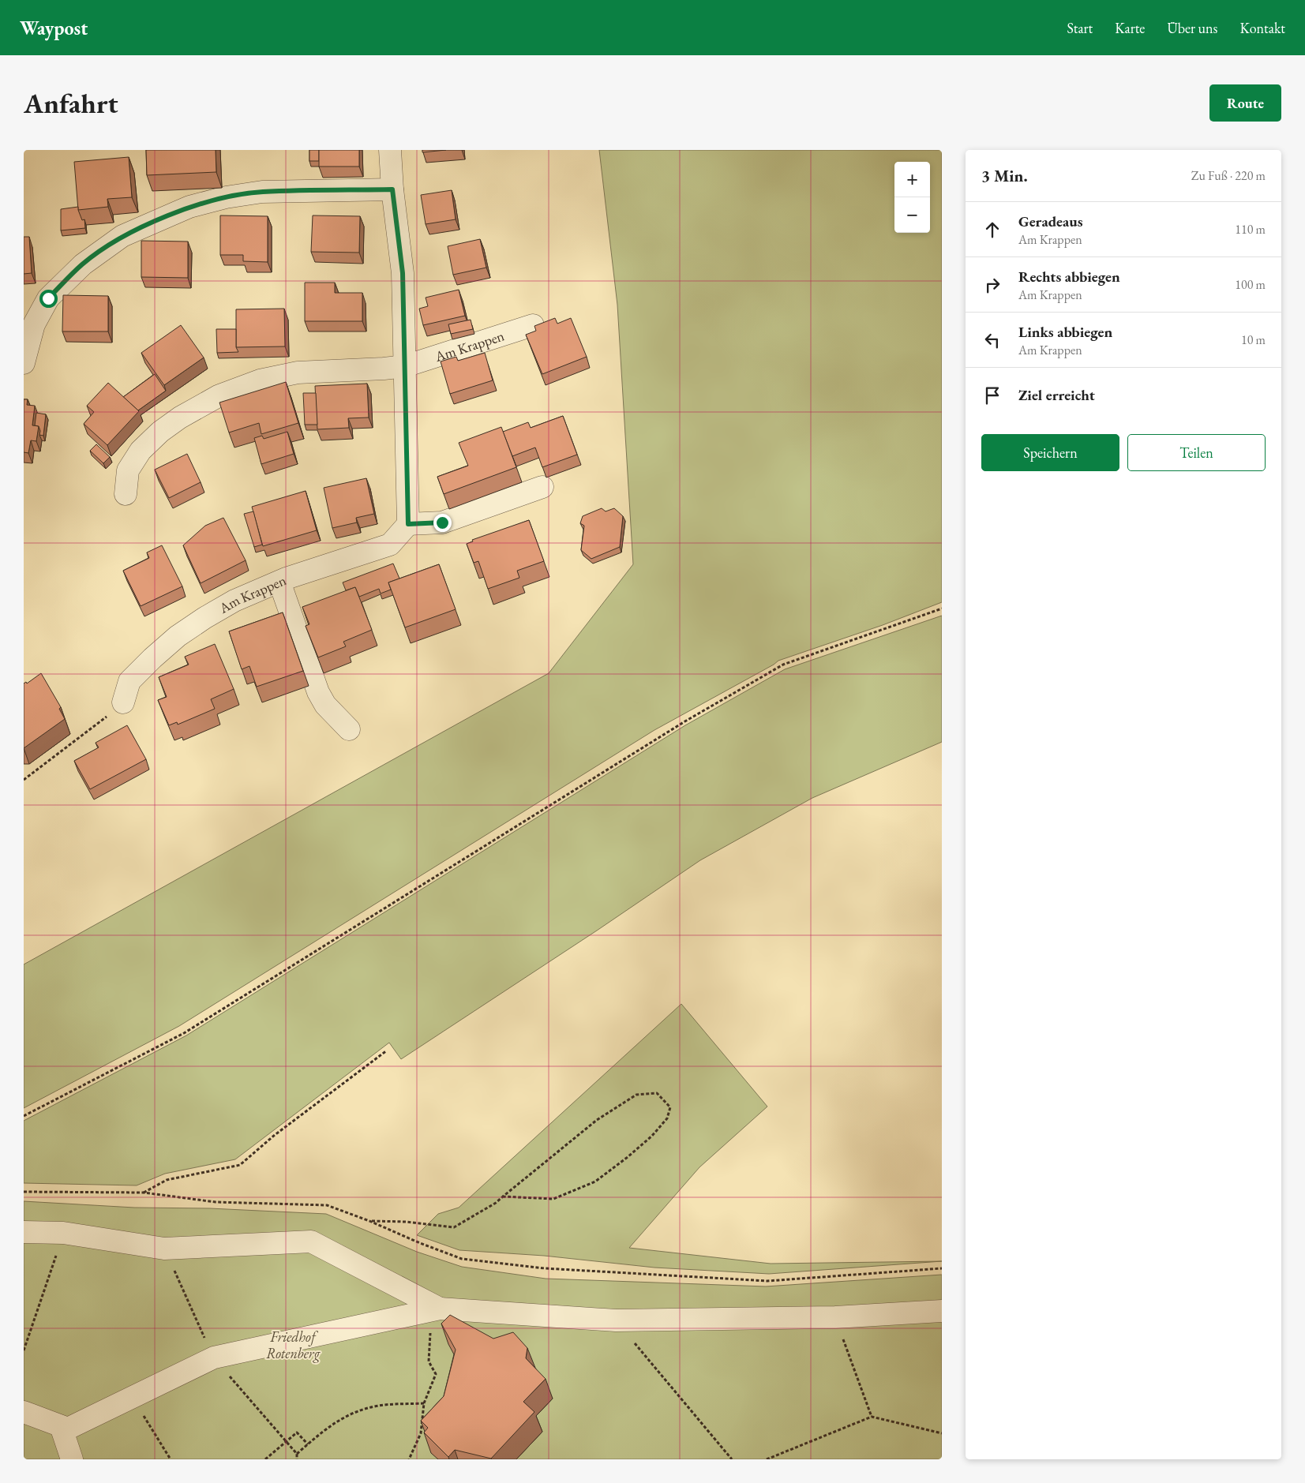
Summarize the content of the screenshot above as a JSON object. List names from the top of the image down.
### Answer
{
  "streets": {
    "street": ["Am Krappen"]
  },
  "parks": ["Friedhof Rotenberg"],
  "page": {
    "header": "Waypost",
    "nav": [
      "Start",
      "Karte",
      "Über uns",
      "Kontakt"
    ],
    "buttons": [
      "Route",
      ["Speichern", "Teilen"]
    ],
    "title": "Anfahrt",
    "heading": ["3 Min.", "Zu Fuß · 220 m"],
    "map_buttons": ["+", "−"],
    "list": [
      ["Geradeaus", "Am Krappen", "110 m"],
      ["Rechts abbiegen", "Am Krappen", "100 m"],
      ["Links abbiegen", "Am Krappen", "10 m"],
      "Ziel erreicht"
    ]
  }
}
